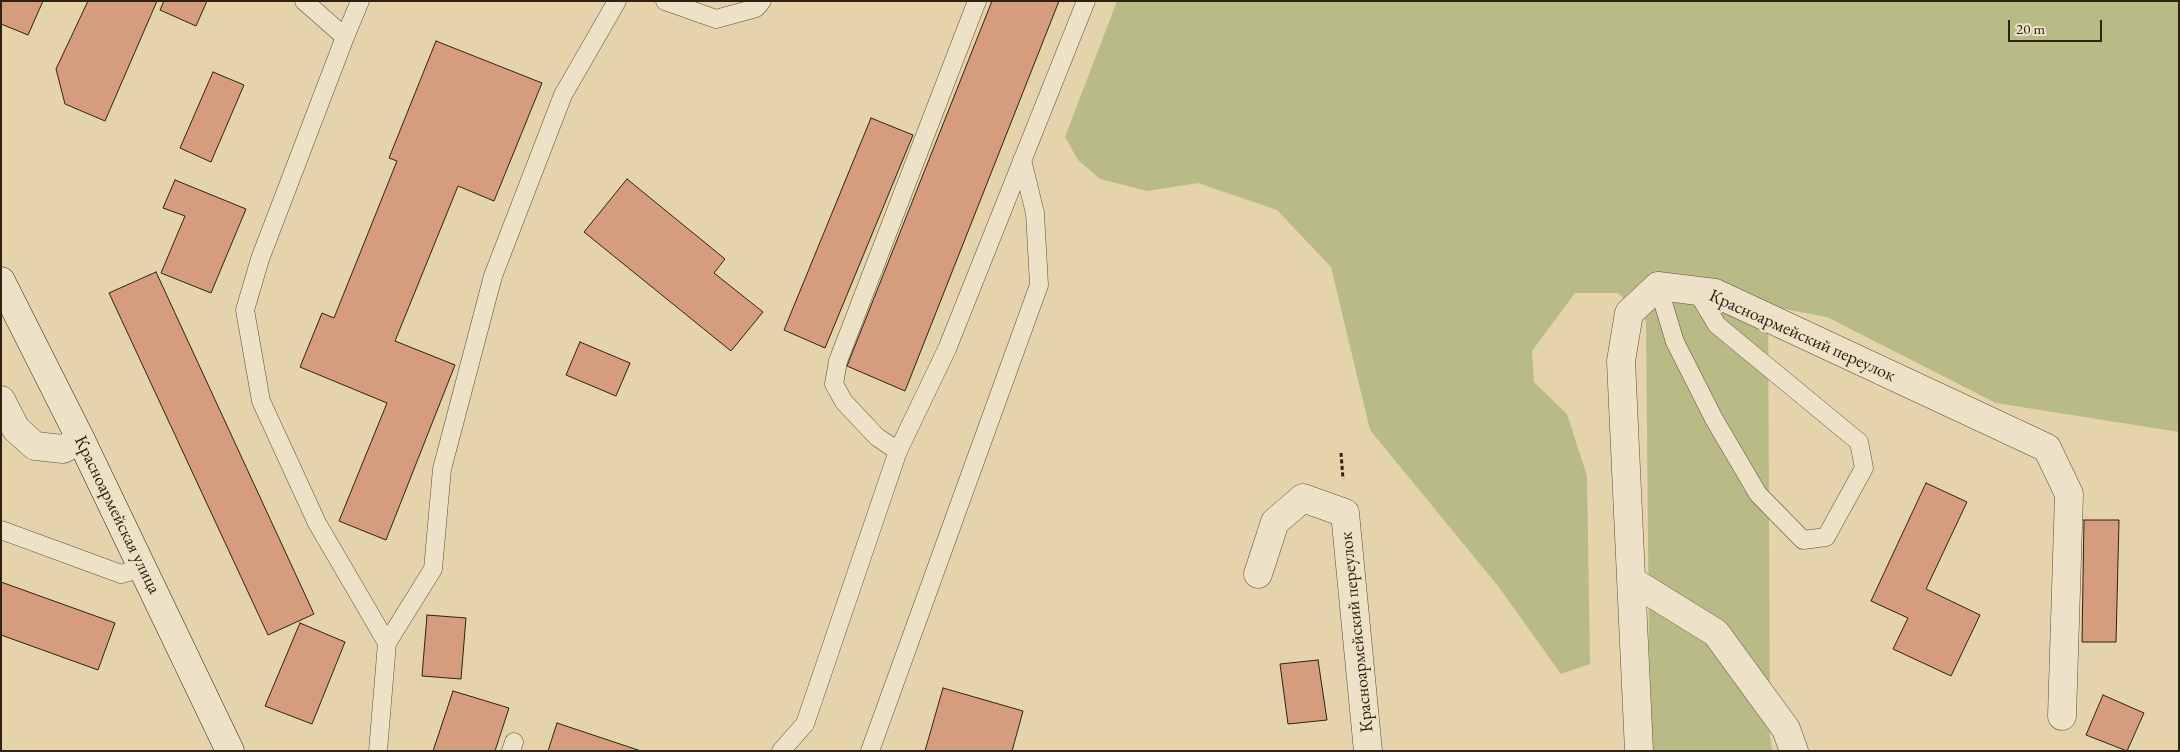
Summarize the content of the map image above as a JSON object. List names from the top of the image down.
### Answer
{
  "streets": {
    "street": ["Красноармейский переулок", "Красноармейская улица"]
  },
  "scale_bar": "20 m"
}
